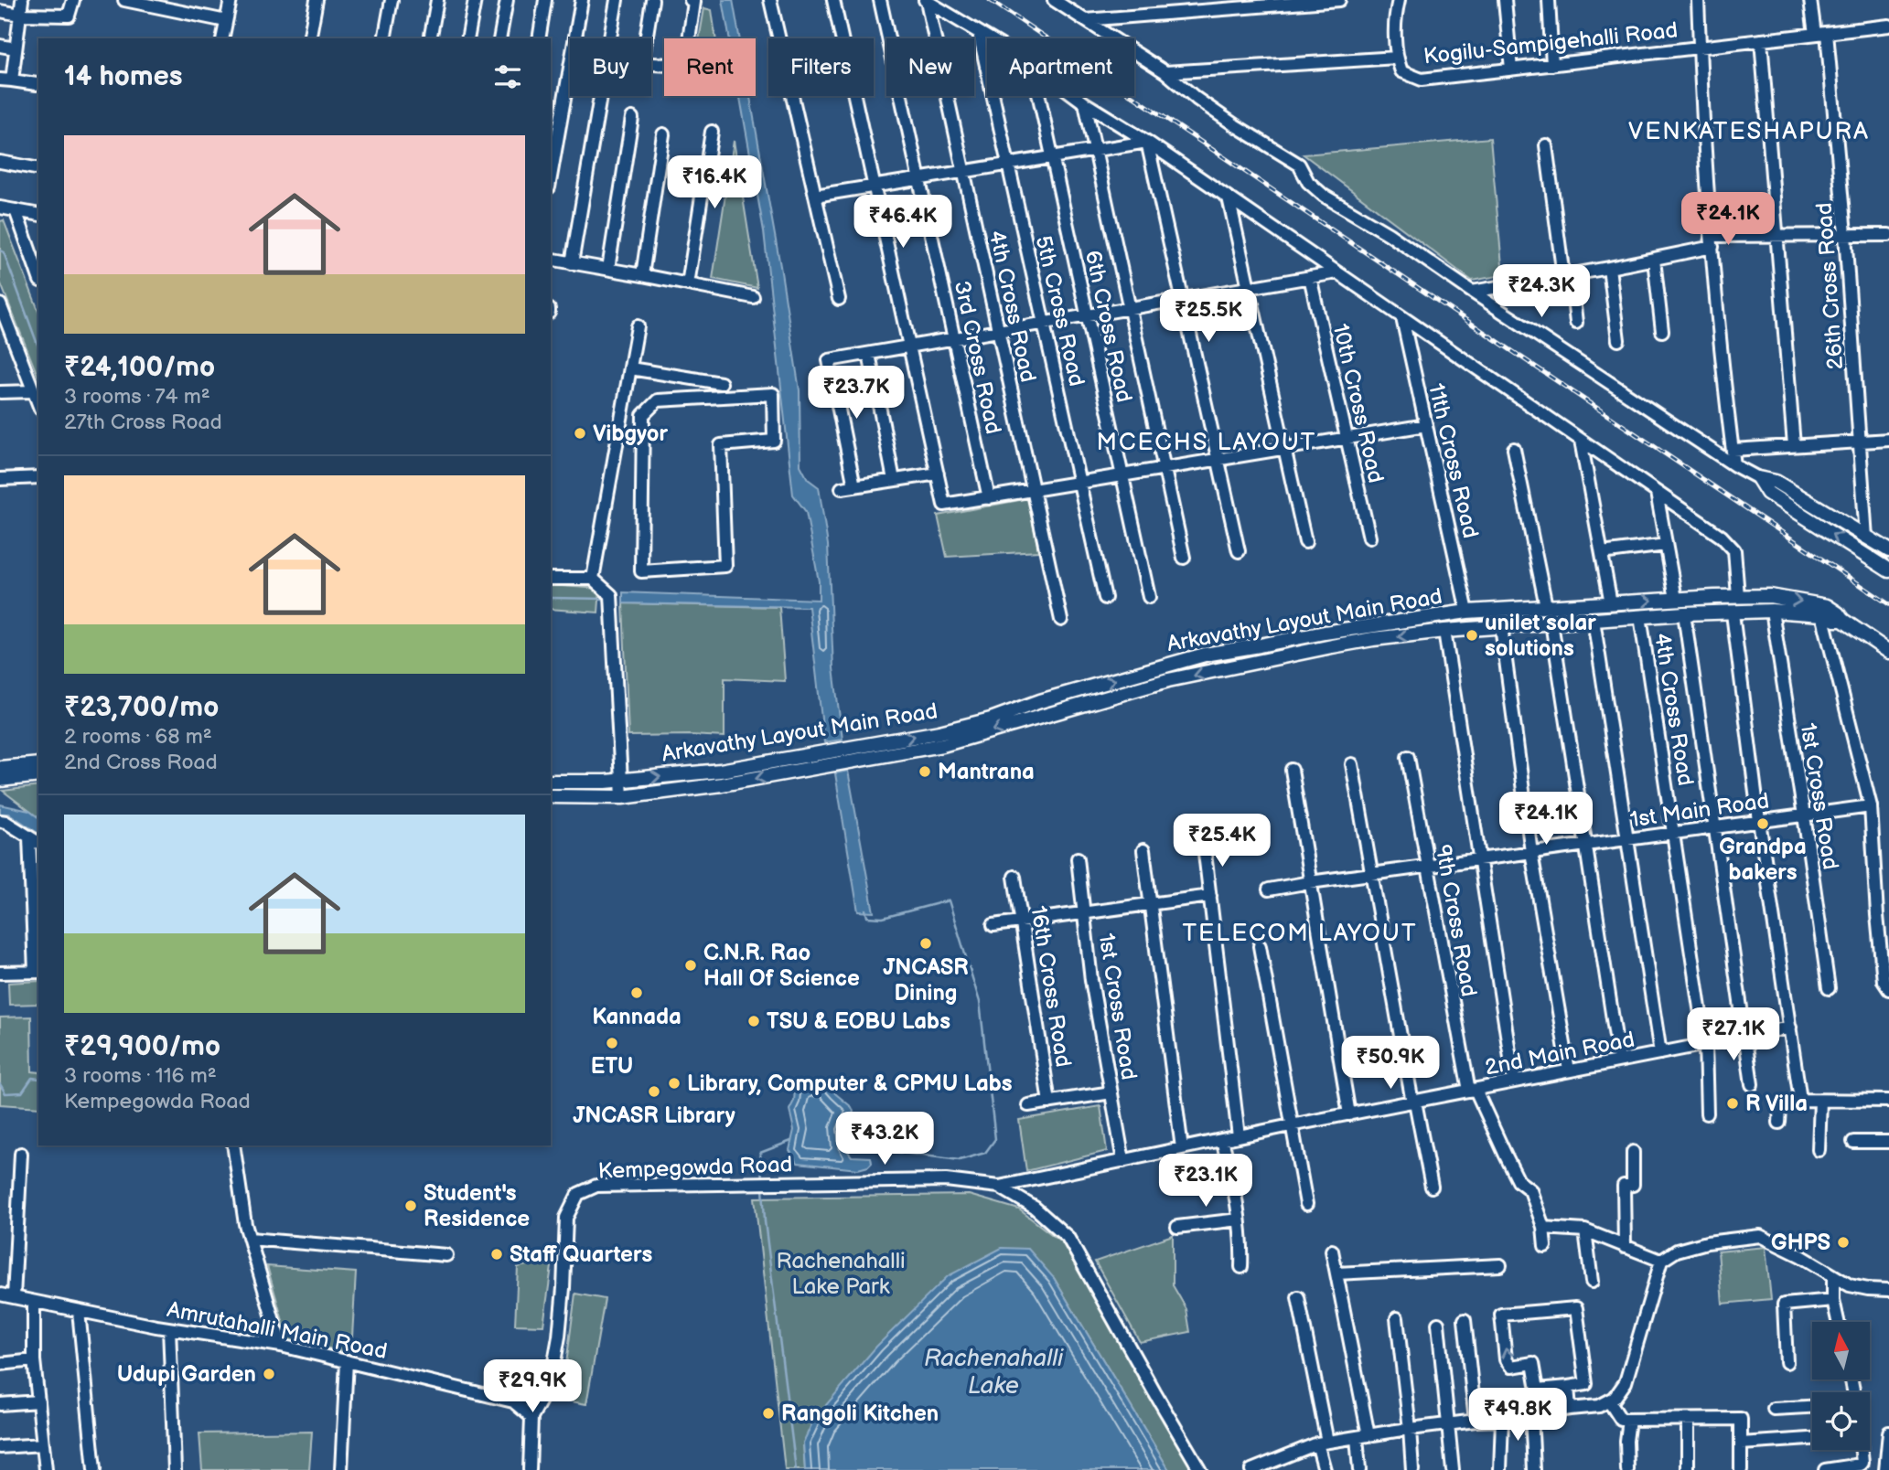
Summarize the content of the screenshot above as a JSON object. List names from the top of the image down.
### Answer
{
  "streets": {
    "main road": ["Arkavathy Layout Main Road"],
    "street": [
      "Kogilu-Sampigehalli Road",
      "26th Cross Road",
      "4th Cross Road",
      "5th Cross Road",
      "6th Cross Road",
      "3rd Cross Road",
      "10th Cross Road",
      "11th Cross Road",
      "1st Cross Road",
      "1st Main Road",
      "9th Cross Road",
      "16th Cross Road",
      "2nd Main Road",
      "Kempegowda Road",
      "Amrutahalli Main Road"
    ]
  },
  "crossings": [
    ["Kogilu-Sampigehalli Road", "26th Cross Road"],
    ["4th Cross Road", "Arkavathy Layout Main Road"],
    ["4th Cross Road", "1st Main Road"],
    ["4th Cross Road", "2nd Main Road"],
    ["11th Cross Road", "Arkavathy Layout Main Road"],
    ["Arkavathy Layout Main Road", "1st Cross Road"],
    ["1st Cross Road", "1st Main Road"],
    ["1st Cross Road", "2nd Main Road"],
    ["1st Main Road", "9th Cross Road"],
    ["9th Cross Road", "2nd Main Road"],
    ["2nd Main Road", "Kempegowda Road"],
    ["Kempegowda Road", "Amrutahalli Main Road"]
  ],
  "districts": ["VENKATESHAPURA", "MCECHS LAYOUT", "TELECOM LAYOUT"],
  "water": ["Rachenahalli Lake"],
  "parks": ["Rachenahalli Lake Park"],
  "places": [
    "Vibgyor",
    "unilet solar solutions",
    "Mantrana",
    "Grandpa bakers",
    "JNCASR Dining",
    "C.N.R. Rao Hall Of Science",
    "Kannada",
    "TSU & EOBU Labs",
    "ETU",
    "Library, Computer & CPMU Labs",
    "JNCASR Library",
    "R Villa",
    "Student's Residence",
    "GHPS",
    "Staff Quarters",
    "Udupi Garden",
    "Rangoli Kitchen"
  ],
  "north": "top",
  "page": {
    "chip": [
      "Buy",
      "Rent",
      "Filters",
      "New",
      "Apartment"
    ],
    "heading": "14 homes",
    "list": [
      {
        "name": "₹24,100/mo",
        "note": "3 rooms · 74 m² · 27th Cross Road"
      },
      {
        "name": "₹23,700/mo",
        "note": "2 rooms · 68 m² · 2nd Cross Road"
      },
      {
        "name": "₹29,900/mo",
        "note": "3 rooms · 116 m² · Kempegowda Road"
      }
    ],
    "price": [
      "₹16.4K",
      "₹24.1K",
      "₹46.4K",
      "₹24.3K",
      "₹25.5K",
      "₹23.7K",
      "₹24.1K",
      "₹25.4K",
      "₹27.1K",
      "₹50.9K",
      "₹43.2K",
      "₹23.1K",
      "₹29.9K",
      "₹49.8K"
    ]
  }
}
